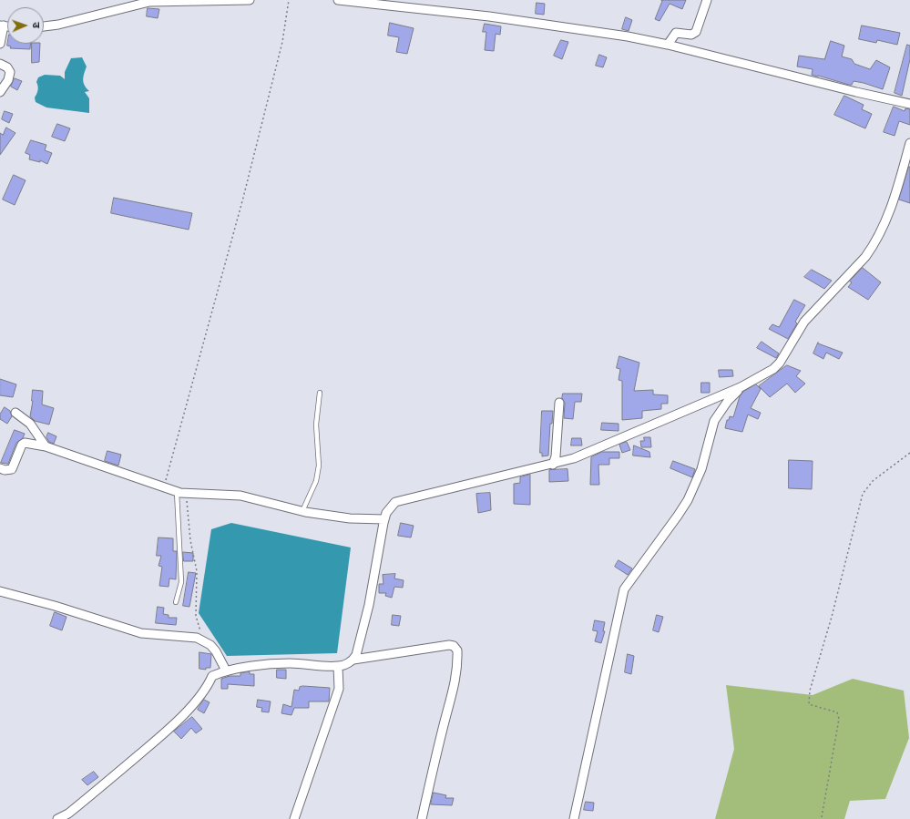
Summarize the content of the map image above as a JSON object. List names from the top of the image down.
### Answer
{
  "north": "right"
}
